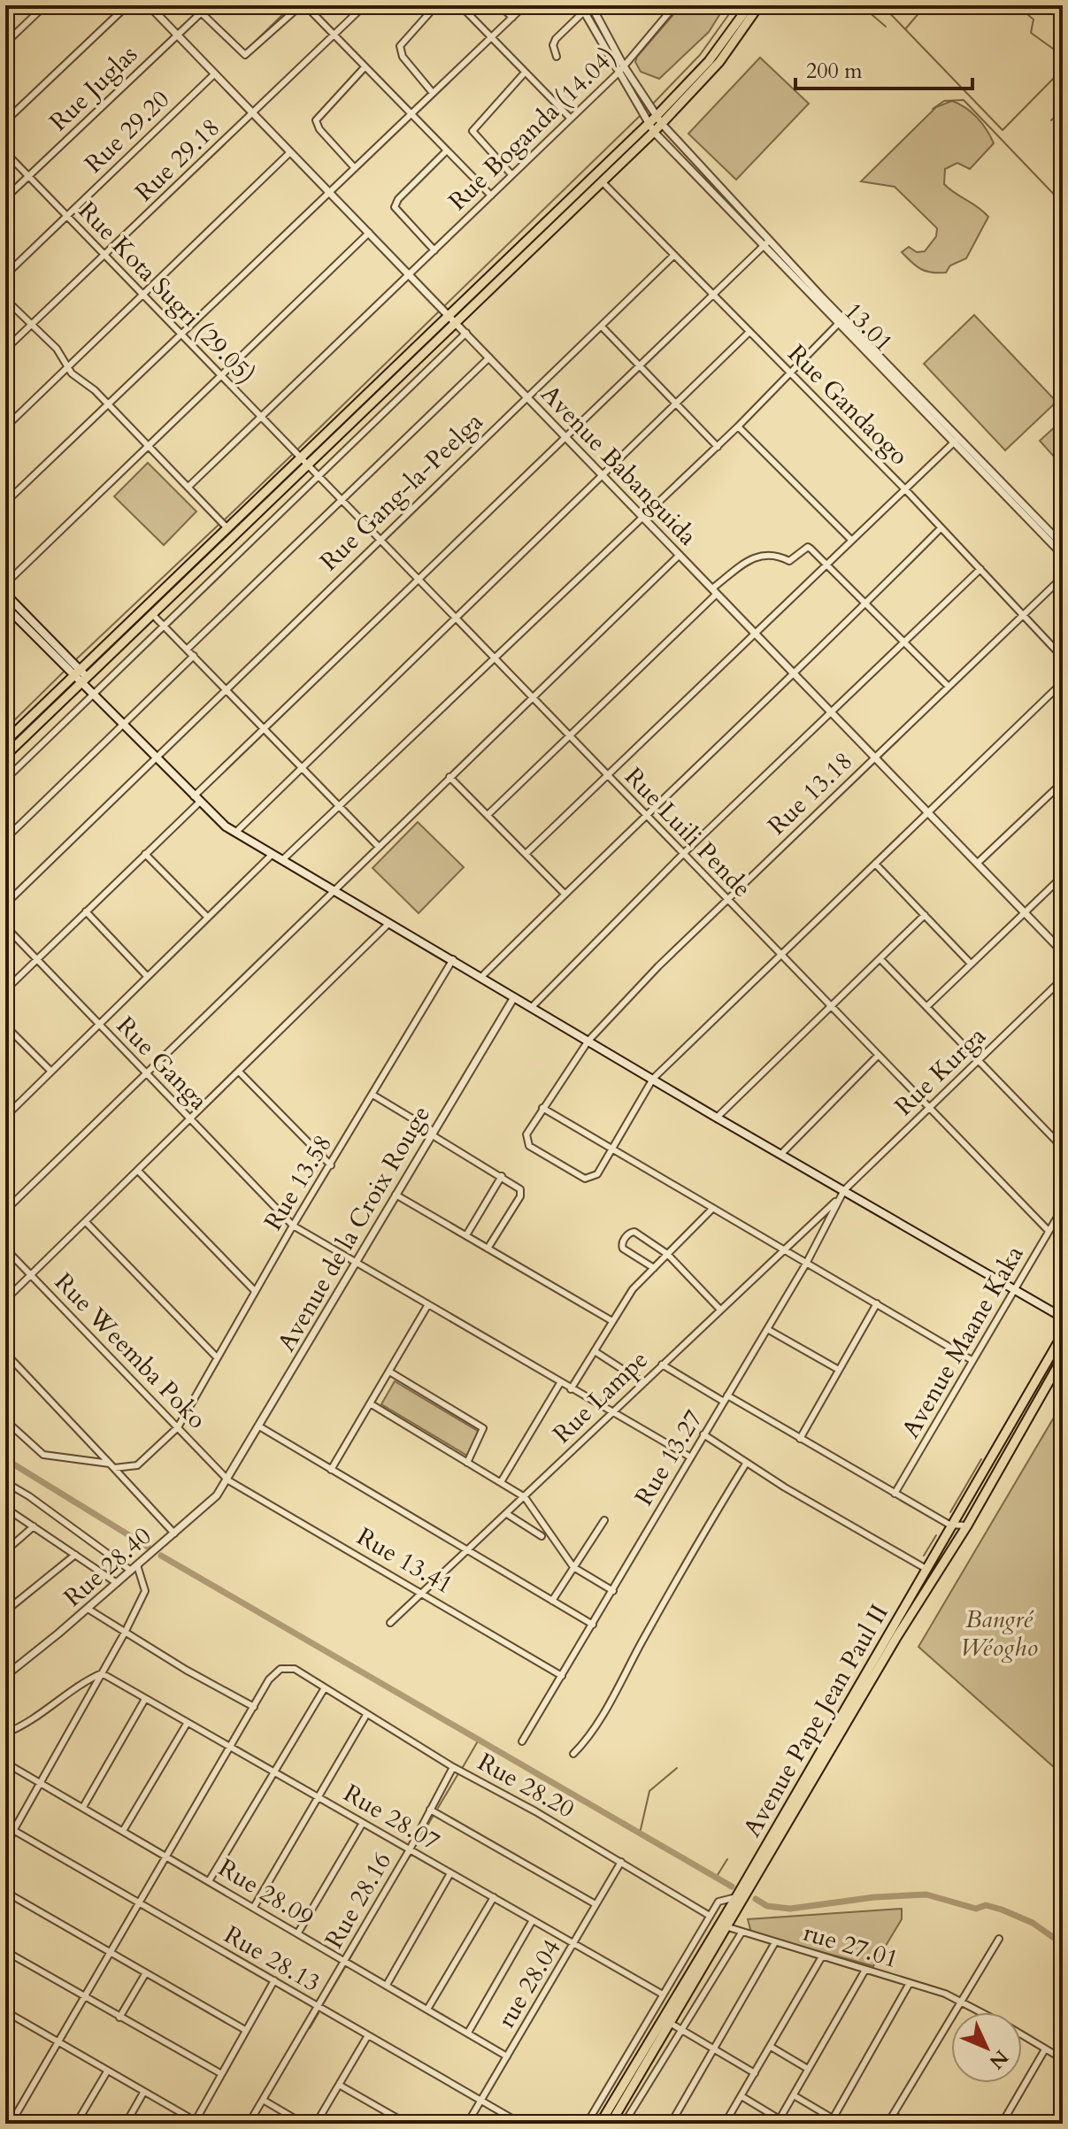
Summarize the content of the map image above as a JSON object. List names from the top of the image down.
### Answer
{
  "streets": {
    "main road": ["Avenue Pape Jean Paul II"],
    "street": [
      "Rue Juglas",
      "Rue Boganda (14.04)",
      "Rue 29.20",
      "Rue 29.18",
      "Rue Kota Sugri (29.05)",
      "13.01",
      "Rue Gandaogo",
      "Avenue Babanguida",
      "Rue Gang-la-Peelga",
      "Rue 13.18",
      "Rue Luili Pende",
      "Rue Ganga",
      "Rue Kurga",
      "Rue 13.58",
      "Avenue de la Croix Rouge",
      "Avenue Maane Kaka",
      "Rue Weemba Poko",
      "Rue Lampe",
      "Rue 13.27",
      "Rue 13.41",
      "Rue 28.40",
      "Rue 28.20",
      "Rue 28.07",
      "Rue 28.09",
      "Rue 28.16",
      "rue 27.01",
      "Rue 28.13",
      "rue 28.04"
    ]
  },
  "crossings": [
    ["Rue Juglas", "Rue Kota Sugri (29.05)"],
    ["Rue Juglas", "Avenue Babanguida"],
    ["Rue Boganda (14.04)", "Rue Kota Sugri (29.05)"],
    ["Rue Boganda (14.04)", "13.01"],
    ["Rue Boganda (14.04)", "Avenue Babanguida"],
    ["Rue 29.20", "Rue Kota Sugri (29.05)"],
    ["Rue 29.20", "Avenue Babanguida"],
    ["Rue 29.18", "Rue Kota Sugri (29.05)"],
    ["Rue 29.18", "Avenue Babanguida"],
    ["Rue Kota Sugri (29.05)", "Rue Luili Pende"],
    ["Rue Gandaogo", "Rue Gang-la-Peelga"],
    ["Rue Gandaogo", "Rue 13.18"],
    ["Avenue Babanguida", "Rue Gang-la-Peelga"],
    ["Avenue Babanguida", "Rue 13.18"],
    ["Rue Gang-la-Peelga", "Rue Luili Pende"],
    ["Rue 13.18", "Rue Luili Pende"],
    ["Rue Luili Pende", "Rue Kurga"],
    ["Rue Luili Pende", "Avenue Maane Kaka"],
    ["Rue Ganga", "Rue 13.58"],
    ["Rue Ganga", "Avenue de la Croix Rouge"],
    ["Rue Kurga", "Rue 13.27"],
    ["Rue 13.58", "Rue Weemba Poko"],
    ["Avenue de la Croix Rouge", "Rue Weemba Poko"],
    ["Avenue de la Croix Rouge", "Rue 13.41"],
    ["Avenue de la Croix Rouge", "Rue 28.40"],
    ["Rue Weemba Poko", "Rue 13.41"],
    ["Rue Weemba Poko", "Rue 28.40"],
    ["Rue Lampe", "Rue 13.27"],
    ["Rue Lampe", "Rue 13.41"],
    ["Rue 13.27", "Rue 13.41"],
    ["Rue 13.41", "Rue 28.40"],
    ["Avenue Pape Jean Paul II", "rue 27.01"],
    ["Rue 28.20", "Rue 28.16"],
    ["Rue 28.20", "rue 28.04"],
    ["Rue 28.07", "Rue 28.16"],
    ["Rue 28.07", "rue 28.04"],
    ["Rue 28.09", "Rue 28.16"],
    ["Rue 28.09", "rue 28.04"],
    ["Rue 28.16", "Rue 28.13"],
    ["Rue 28.13", "rue 28.04"]
  ],
  "parks": ["Bangré Wéogho"],
  "scale_bar": "200 m",
  "north": "bottom right"
}
